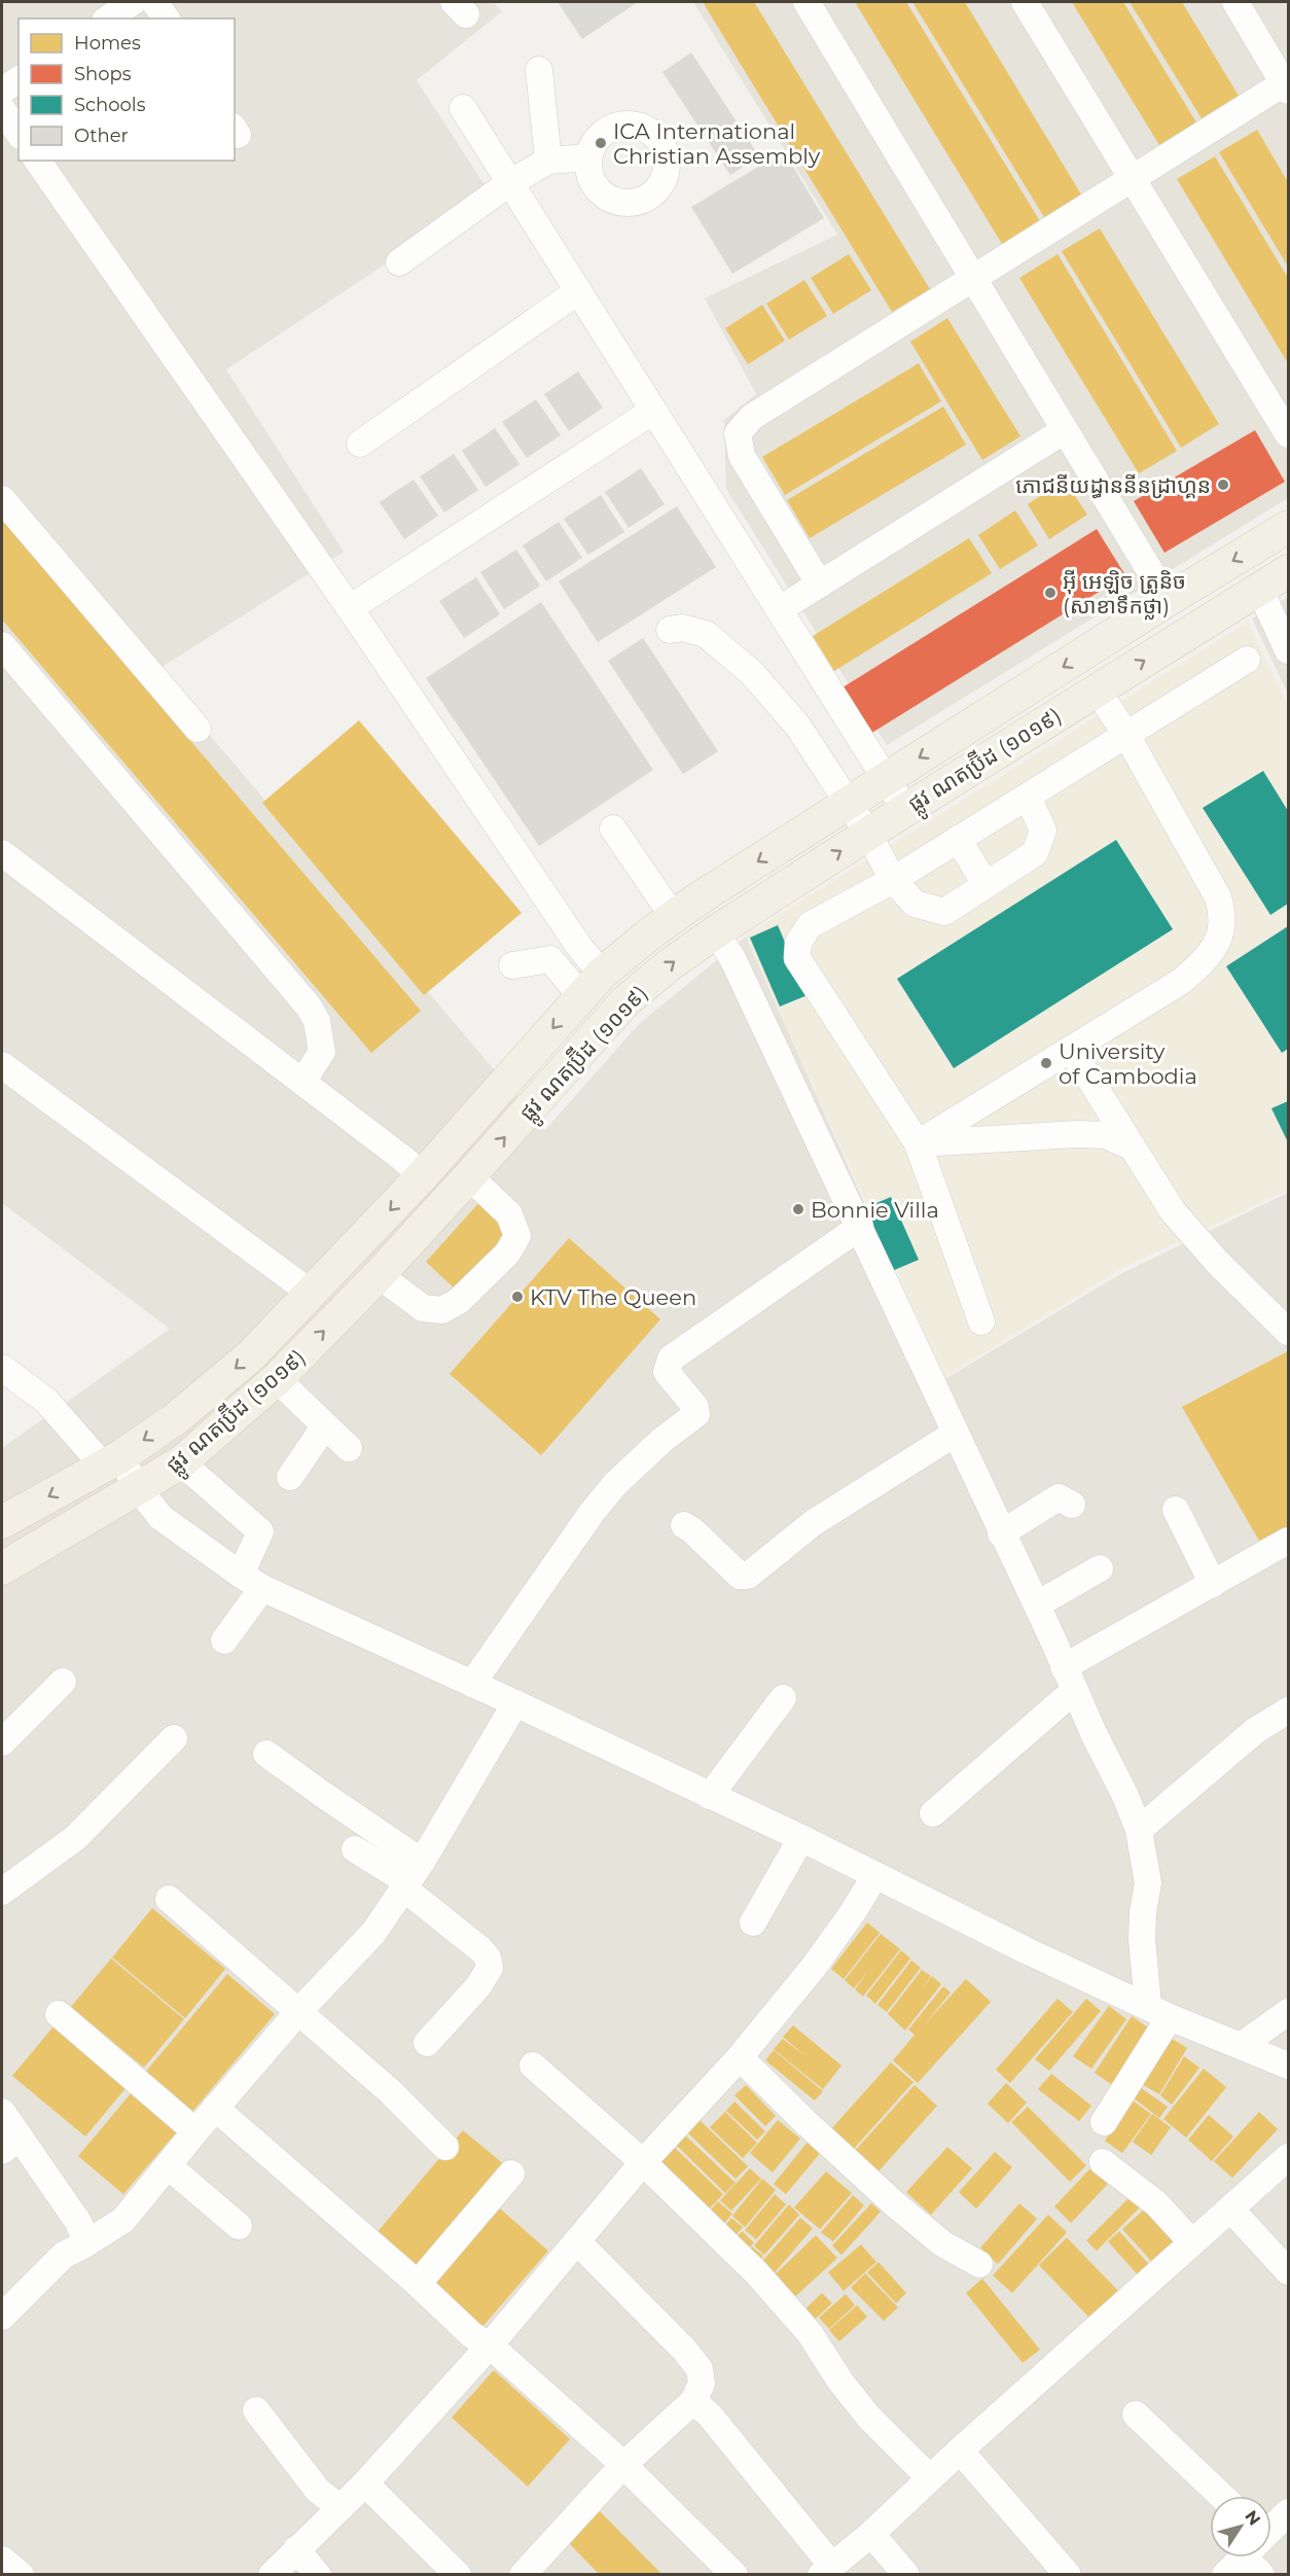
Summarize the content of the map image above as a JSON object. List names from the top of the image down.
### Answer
{
  "streets": {
    "main road": ["ផ្លូវ ណតប្រ៊ីដ (១០១៩)"]
  },
  "places": [
    "ICA International Christian Assembly",
    "ភោជនីយដ្ធាននីនដ្រាហ្គន",
    "អ៊ី អេឡិច ត្រូនិច (សាខាទឹកថ្លា)",
    "University of Cambodia",
    "Bonnie Villa",
    "KTV The Queen"
  ],
  "legend": [
    "Homes",
    "Shops",
    "Schools",
    "Other"
  ],
  "north": "top right"
}
